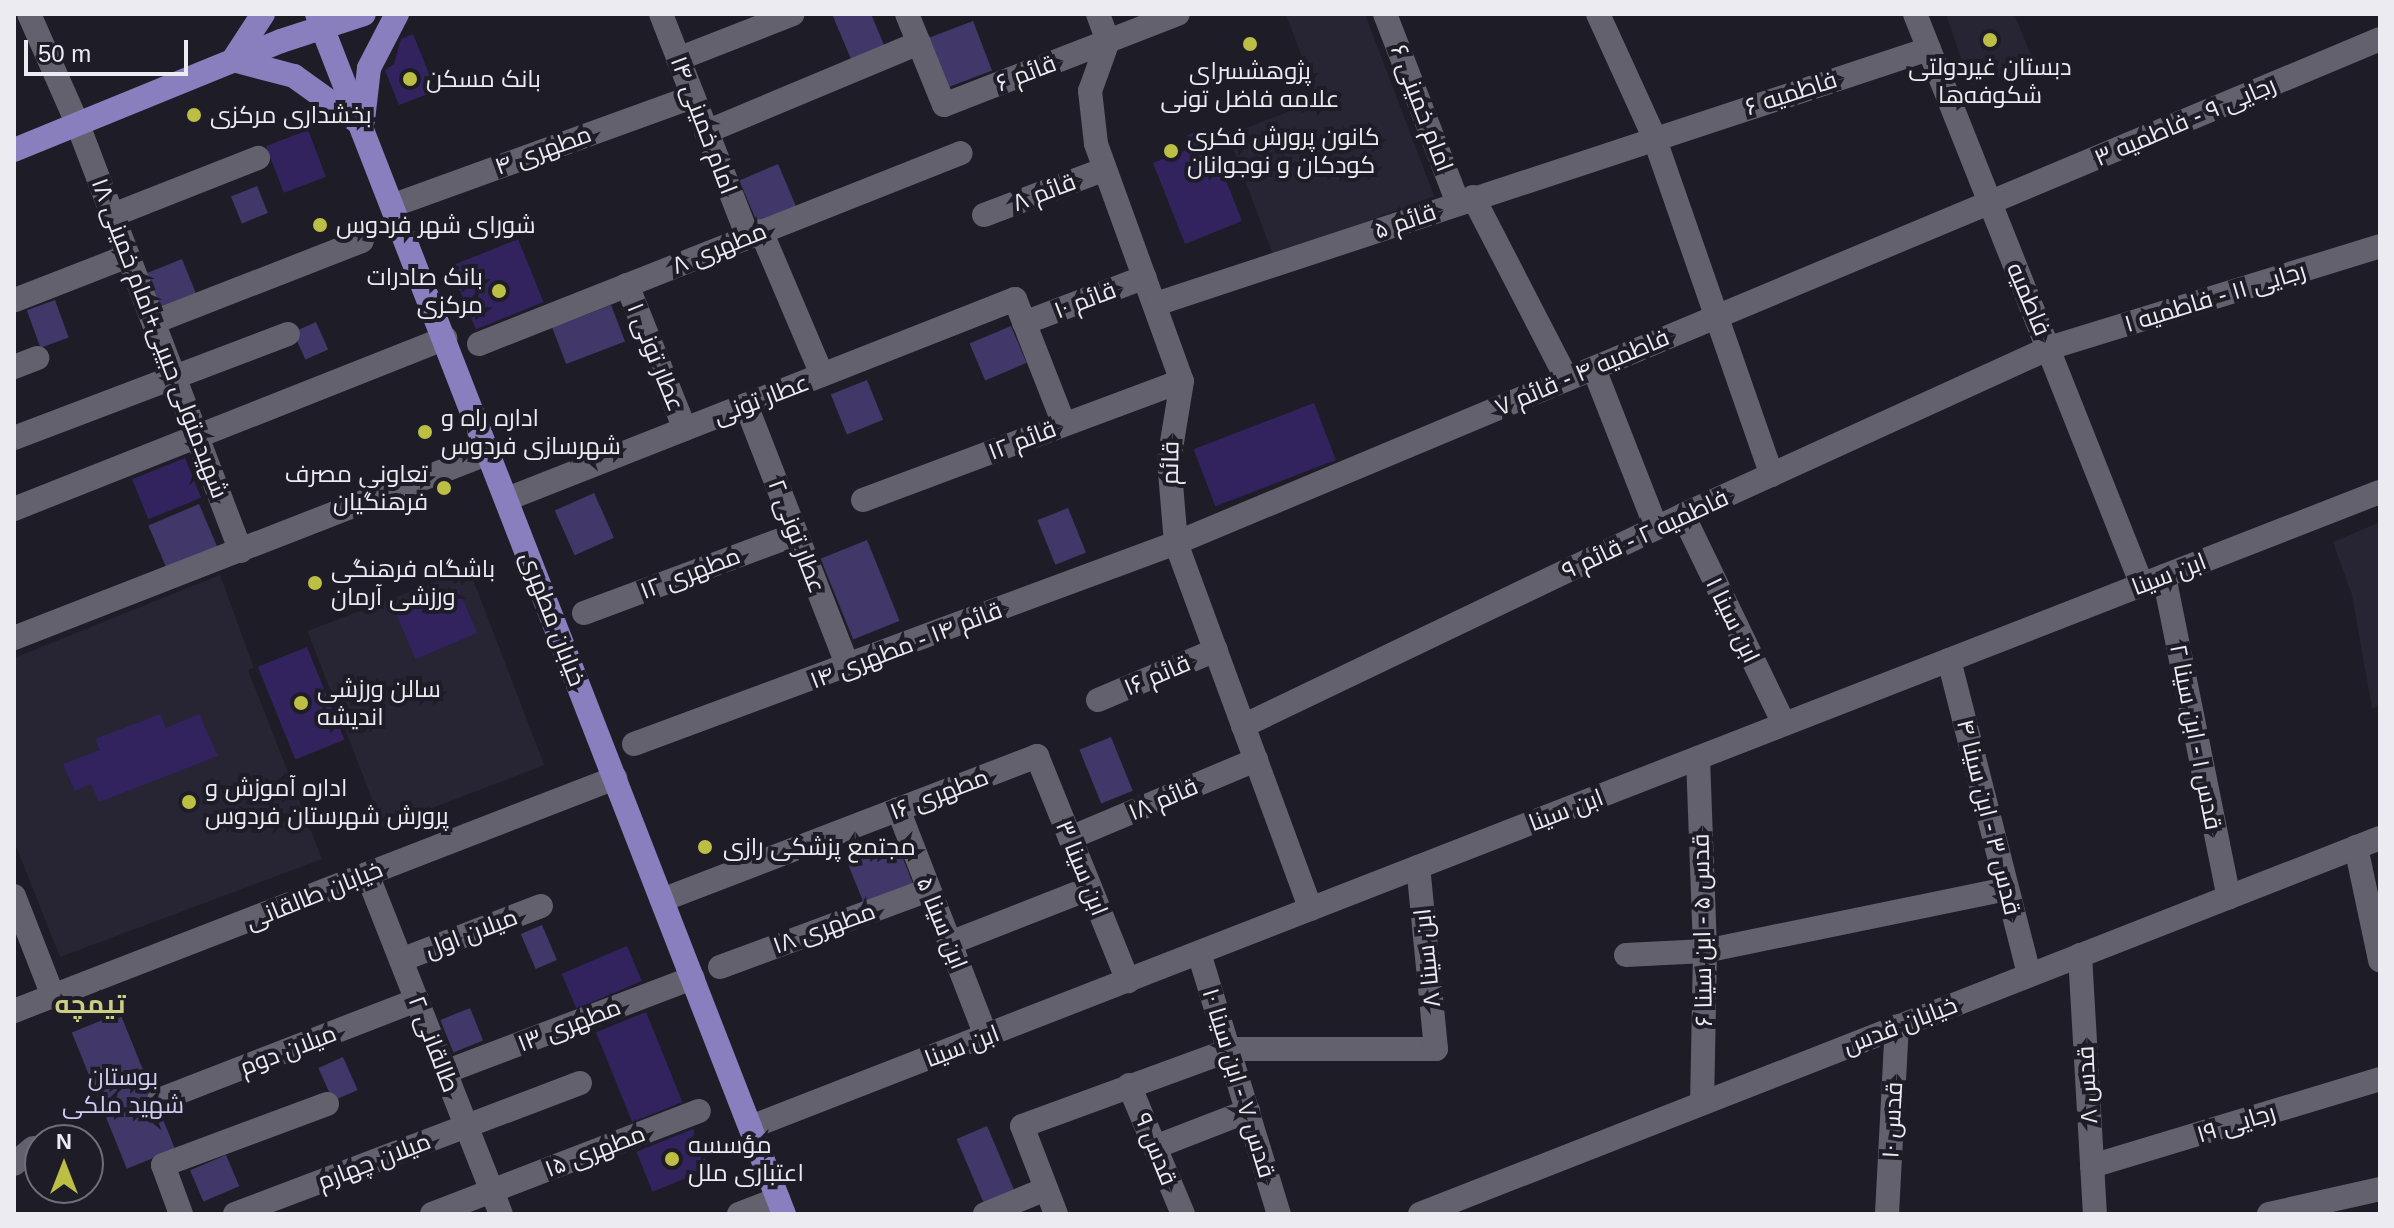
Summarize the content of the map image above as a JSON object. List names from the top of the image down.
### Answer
{
  "streets": {
    "main road": ["خیابان مطهری"],
    "street": [
      "قائم ۶",
      "فاطمیه ۶",
      "امام خمینی ۶",
      "رجایی ۹ - فاطمیه ۳",
      "امام خمینی ۱۴",
      "مطهری ۴",
      "قائم ۸",
      "قائم ۵",
      "مطهری ۸",
      "رجایی ۱۱ - فاطمیه ۱",
      "فاطمیه",
      "قائم ۱۰",
      "شهیدمتولی حبیبی+امام خمینی ۱۸",
      "عطار تونی ۱",
      "فاطمیه ۴ - قائم ۷",
      "عطار تونی",
      "قائم ۱۲",
      "قائم",
      "فاطمیه ۲ - قائم ۹",
      "عطار تونی ۲",
      "مطهری ۱۲",
      "ابن سینا",
      "ابن سینا ۱",
      "قائم ۱۴ - مطهری ۱۴",
      "قائم ۱۶",
      "قدس ۱ - ابن سینا ۲",
      "مطهری ۱۶",
      "قائم ۱۸",
      "قدس ۳ - ابن سینا ۴",
      "ابن سینا ۳",
      "خیابان طالقانی",
      "ابن سینا ۵",
      "مطهری ۱۸",
      "قدس ۵ - ابن سینا ۶",
      "میلان اول",
      "ابن سینا ۸",
      "مطهری ۱۳",
      "خیابان قدس",
      "طالقانی ۲",
      "میلان دوم",
      "قدس ۷ - ابن سینا ۱۰",
      "قدس ۸",
      "قدس ۱۰",
      "رجایی ۱۹",
      "قدس ۹",
      "مطهری ۱۵",
      "میلان چهارم"
    ]
  },
  "crossings": [
    ["قائم ۶", "قائم"],
    ["فاطمیه ۶", "قائم ۵"],
    ["فاطمیه ۶", "فاطمیه"],
    ["امام خمینی ۶", "قائم ۵"],
    ["امام خمینی ۶", "فاطمیه ۴ - قائم ۷"],
    ["رجایی ۹ - فاطمیه ۳", "فاطمیه"],
    ["رجایی ۹ - فاطمیه ۳", "فاطمیه ۴ - قائم ۷"],
    ["امام خمینی ۱۴", "مطهری ۴"],
    ["امام خمینی ۱۴", "مطهری ۸"],
    ["امام خمینی ۱۴", "عطار تونی"],
    ["مطهری ۴", "خیابان مطهری"],
    ["قائم ۸", "قائم"],
    ["قائم ۵", "قائم"],
    ["مطهری ۸", "عطار تونی ۱"],
    ["رجایی ۱۱ - فاطمیه ۱", "فاطمیه"],
    ["رجایی ۱۱ - فاطمیه ۱", "فاطمیه ۲ - قائم ۹"],
    ["فاطمیه", "فاطمیه ۴ - قائم ۷"],
    ["فاطمیه", "فاطمیه ۲ - قائم ۹"],
    ["فاطمیه", "ابن سینا"],
    ["فاطمیه", "قدس ۱ - ابن سینا ۲"],
    ["قائم ۱۰", "عطار تونی"],
    ["قائم ۱۰", "قائم"],
    ["عطار تونی ۱", "عطار تونی"],
    ["فاطمیه ۴ - قائم ۷", "قائم"],
    ["فاطمیه ۴ - قائم ۷", "قائم ۱۴ - مطهری ۱۴"],
    ["عطار تونی", "عطار تونی ۲"],
    ["عطار تونی", "خیابان مطهری"],
    ["قائم ۱۲", "قائم"],
    ["قائم", "فاطمیه ۲ - قائم ۹"],
    ["قائم", "ابن سینا"],
    ["قائم", "قائم ۱۴ - مطهری ۱۴"],
    ["قائم", "قائم ۱۶"],
    ["قائم", "قائم ۱۸"],
    ["فاطمیه ۲ - قائم ۹", "ابن سینا ۱"],
    ["عطار تونی ۲", "مطهری ۱۲"],
    ["عطار تونی ۲", "قائم ۱۴ - مطهری ۱۴"],
    ["ابن سینا", "خیابان مطهری"],
    ["ابن سینا", "ابن سینا ۱"],
    ["ابن سینا", "قدس ۱ - ابن سینا ۲"],
    ["ابن سینا", "قدس ۳ - ابن سینا ۴"],
    ["ابن سینا", "ابن سینا ۳"],
    ["ابن سینا", "ابن سینا ۵"],
    ["ابن سینا", "قدس ۵ - ابن سینا ۶"],
    ["ابن سینا", "ابن سینا ۸"],
    ["ابن سینا", "قدس ۷ - ابن سینا ۱۰"],
    ["خیابان مطهری", "مطهری ۱۶"],
    ["خیابان مطهری", "خیابان طالقانی"],
    ["خیابان مطهری", "مطهری ۱۳"],
    ["قدس ۱ - ابن سینا ۲", "خیابان قدس"],
    ["مطهری ۱۶", "ابن سینا ۳"],
    ["مطهری ۱۶", "ابن سینا ۵"],
    ["قائم ۱۸", "ابن سینا ۳"],
    ["قدس ۳ - ابن سینا ۴", "خیابان قدس"],
    ["خیابان طالقانی", "طالقانی ۲"],
    ["ابن سینا ۵", "مطهری ۱۸"],
    ["قدس ۵ - ابن سینا ۶", "خیابان قدس"],
    ["میلان اول", "طالقانی ۲"],
    ["ابن سینا ۸", "قدس ۷ - ابن سینا ۱۰"],
    ["مطهری ۱۳", "طالقانی ۲"],
    ["خیابان قدس", "قدس ۸"],
    ["خیابان قدس", "قدس ۱۰"],
    ["طالقانی ۲", "میلان دوم"],
    ["طالقانی ۲", "مطهری ۱۵"],
    ["طالقانی ۲", "میلان چهارم"],
    ["قدس ۸", "رجایی ۱۹"]
  ],
  "districts": ["تیمچه"],
  "parks": ["بوستان شهید ملکی"],
  "places": [
    "دبستان غیردولتی شکوفه‌ها",
    "پژوهشسرای علامه فاضل تونی",
    "بانک مسکن",
    "بخشداری مرکزی",
    "کانون پرورش فکری کودکان و نوجوانان",
    "شورای شهر فردوس",
    "بانک صادرات مرکزی",
    "اداره راه و شهرسازی فردوس",
    "تعاونی مصرف فرهنگیان",
    "باشگاه فرهنگی ورزشی آرمان",
    "سالن ورزشی اندیشه",
    "اداره آموزش و پرورش شهرستان فردوس",
    "مجتمع پزشکی رازی",
    "مؤسسه اعتباری ملل"
  ],
  "scale_bar": "50 m",
  "north": "top"
}
